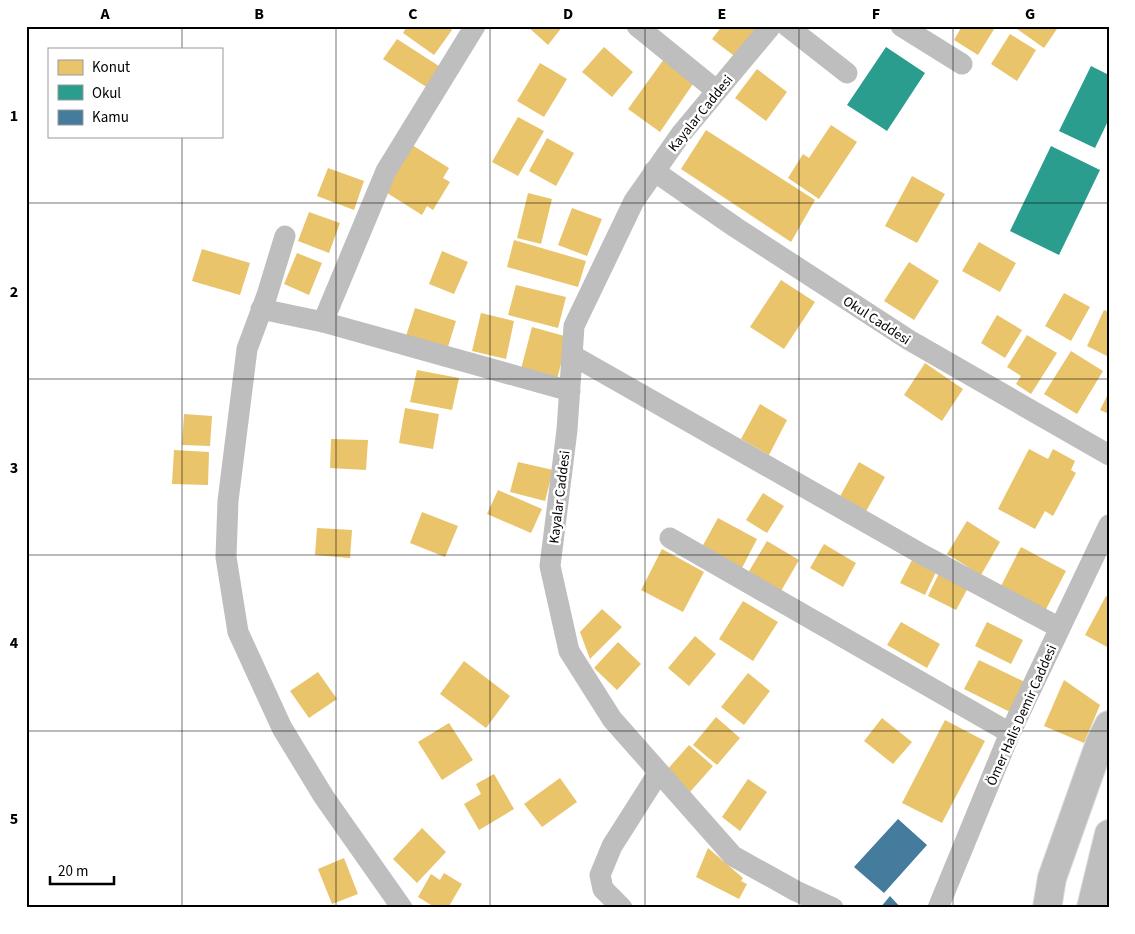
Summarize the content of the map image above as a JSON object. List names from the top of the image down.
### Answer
{
  "streets": {
    "street": ["Kayalar Caddesi", "Okul Caddesi", "Ömer Halis Demir Caddesi"]
  },
  "crossings": [
    ["Kayalar Caddesi", "Okul Caddesi"]
  ],
  "legend": ["Konut", "Okul", "Kamu"],
  "scale_bar": "20 m",
  "grid": {
    "columns": [
      "A",
      "B",
      "C",
      "D",
      "E",
      "F",
      "G"
    ],
    "rows": [
      "1",
      "2",
      "3",
      "4",
      "5"
    ]
  }
}
